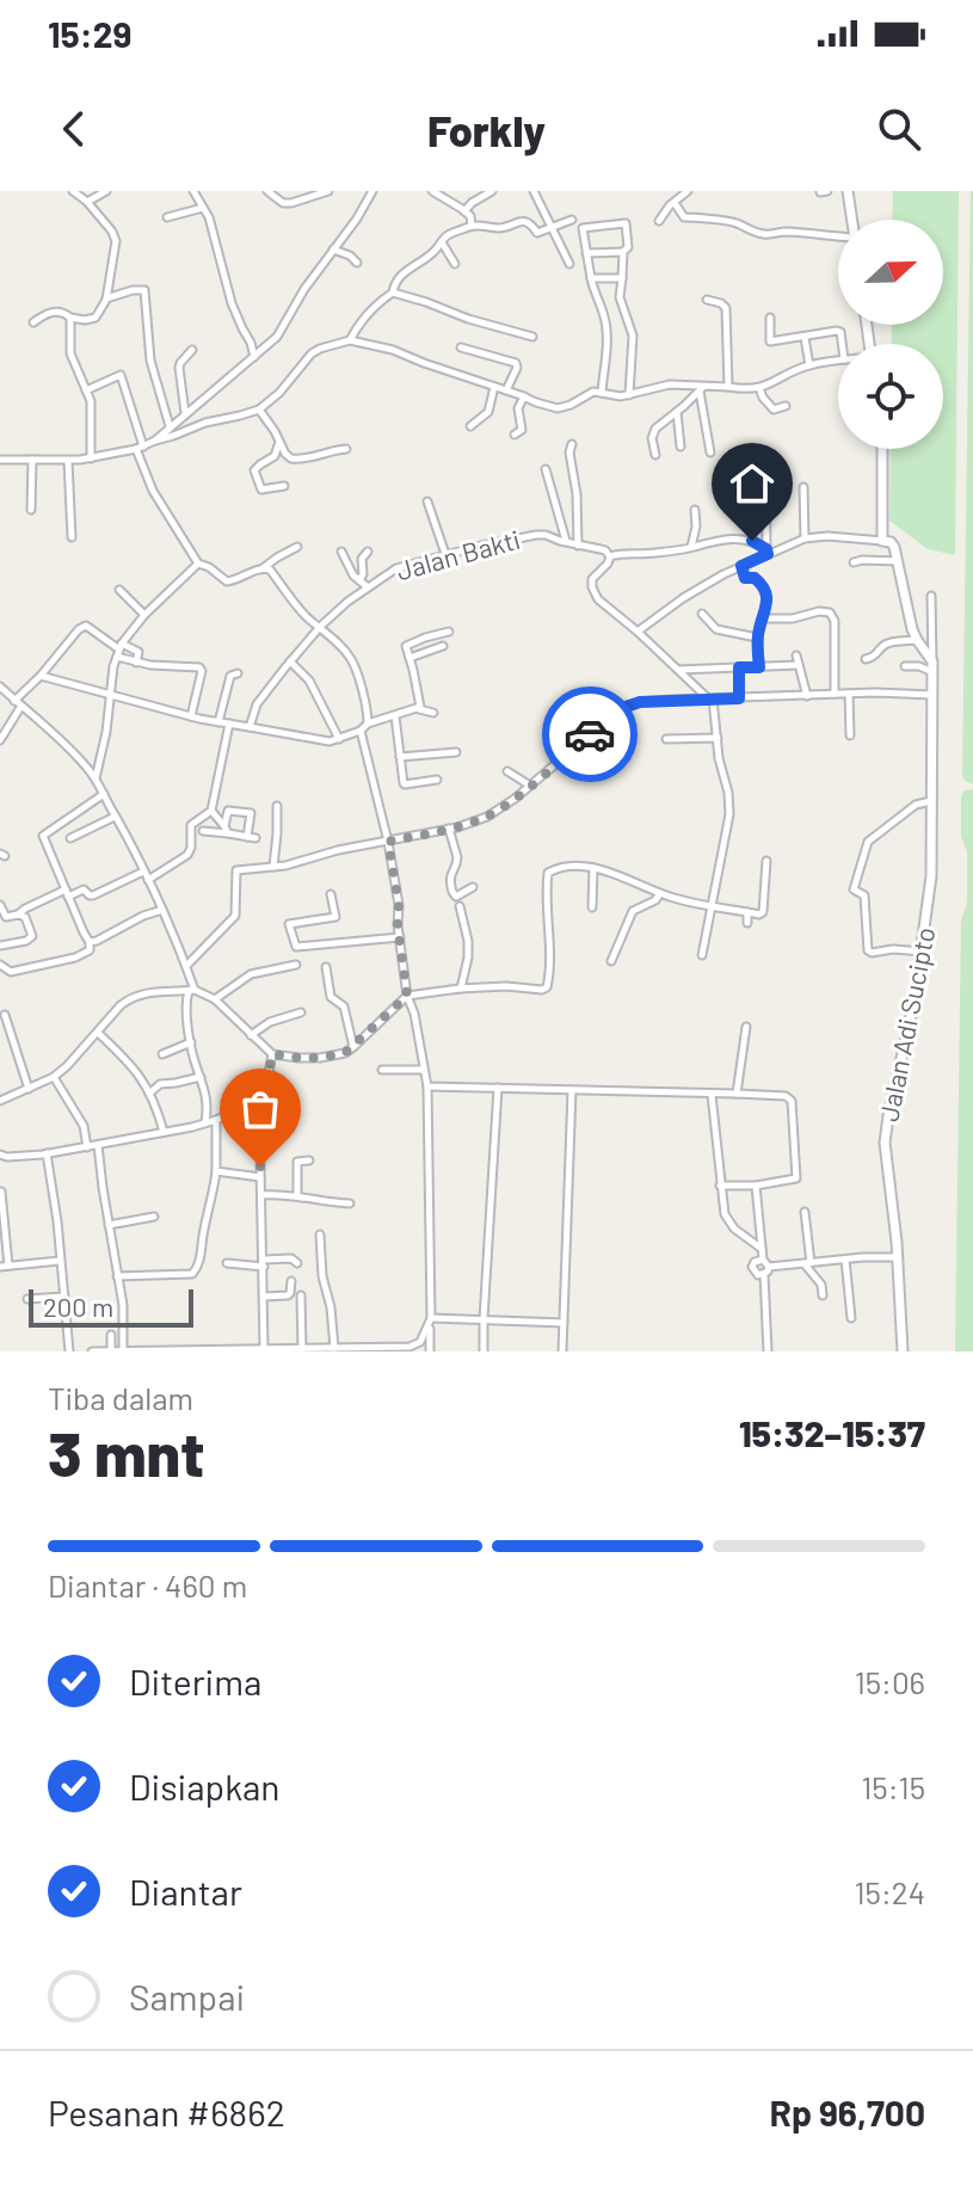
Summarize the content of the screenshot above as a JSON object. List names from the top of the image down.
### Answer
{
  "streets": {
    "street": ["Jalan Bakti", "Jalan Adi Sucipto"]
  },
  "scale_bar": "200 m",
  "north": "right",
  "page": {
    "status": "15:29",
    "header": "Forkly",
    "scale": "200 m",
    "heading": ["3 mnt", "Tiba dalam", "15:32–15:37"],
    "panel": ["Pesanan #6862", "Rp 96,700"],
    "bar": "Diantar · 460 m",
    "list": [
      ["Diterima", "15:06"],
      ["Disiapkan", "15:15"],
      ["Diantar", "15:24"],
      "Sampai"
    ]
  }
}
